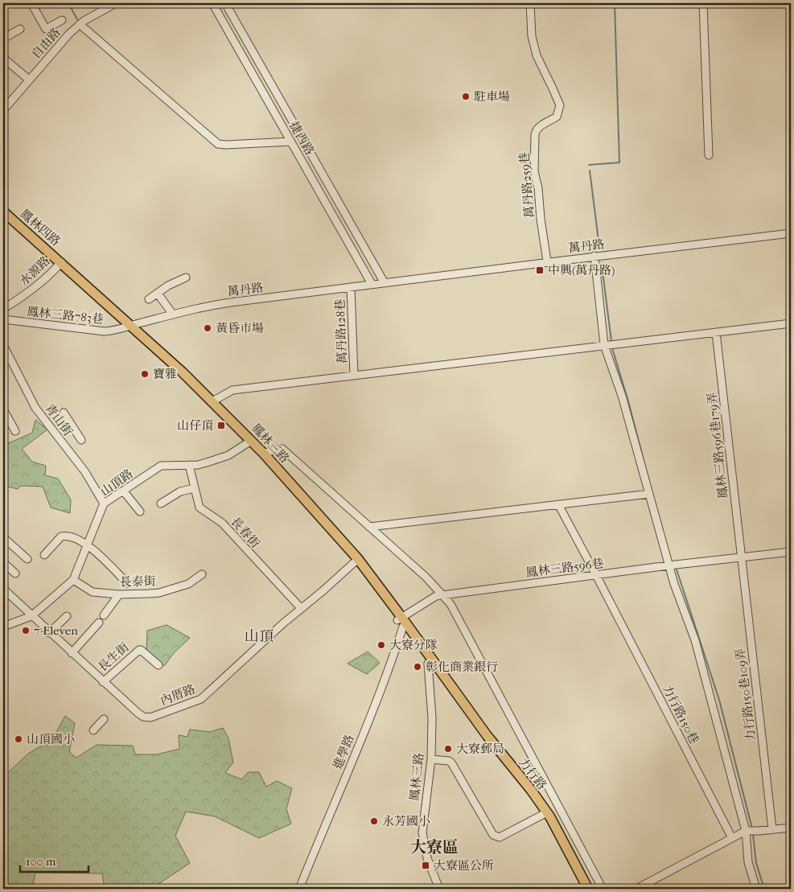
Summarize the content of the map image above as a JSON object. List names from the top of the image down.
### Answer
{
  "streets": {
    "main road": ["鳳林四路", "鳳林三路", "力行路"],
    "street": [
      "自由路",
      "捷西路",
      "萬丹路259巷",
      "萬丹路",
      "水源路",
      "鳳林三路783巷",
      "萬丹路128巷",
      "青山街",
      "鳳林三路596巷179弄",
      "山頂路",
      "長春街",
      "鳳林三路596巷",
      "長泰街",
      "長生街",
      "內厝路",
      "力行路150巷109弄",
      "力行路150巷",
      "進學路"
    ]
  },
  "crossings": [
    ["捷西路", "萬丹路"],
    ["萬丹路259巷", "萬丹路"],
    ["鳳林四路", "水源路"],
    ["鳳林四路", "鳳林三路"],
    ["萬丹路", "鳳林三路783巷"],
    ["萬丹路", "萬丹路128巷"],
    ["萬丹路", "鳳林三路"],
    ["水源路", "鳳林三路"],
    ["鳳林三路783巷", "鳳林三路"],
    ["青山街", "山頂路"],
    ["鳳林三路", "山頂路"],
    ["鳳林三路", "鳳林三路596巷"],
    ["鳳林三路", "內厝路"],
    ["鳳林三路", "進學路"],
    ["鳳林三路", "力行路"],
    ["鳳林三路596巷179弄", "鳳林三路596巷"],
    ["鳳林三路596巷179弄", "力行路150巷109弄"],
    ["山頂路", "長春街"],
    ["山頂路", "長泰街"],
    ["山頂路", "內厝路"],
    ["長春街", "內厝路"],
    ["鳳林三路596巷", "力行路150巷109弄"],
    ["鳳林三路596巷", "力行路150巷"],
    ["鳳林三路596巷", "進學路"],
    ["長生街", "內厝路"]
  ],
  "districts": ["山頂", "大寮區"],
  "places": {
    "other": [
      "駐車場",
      "黃昏市場",
      "寶雅",
      "7-Eleven",
      "大寮分隊",
      "彰化商業銀行",
      "山頂國小",
      "大寮郵局",
      "永芳國小"
    ],
    "transit": ["中興(萬丹路)", "山仔頂", "大寮區公所"]
  },
  "scale_bar": "100 m"
}
